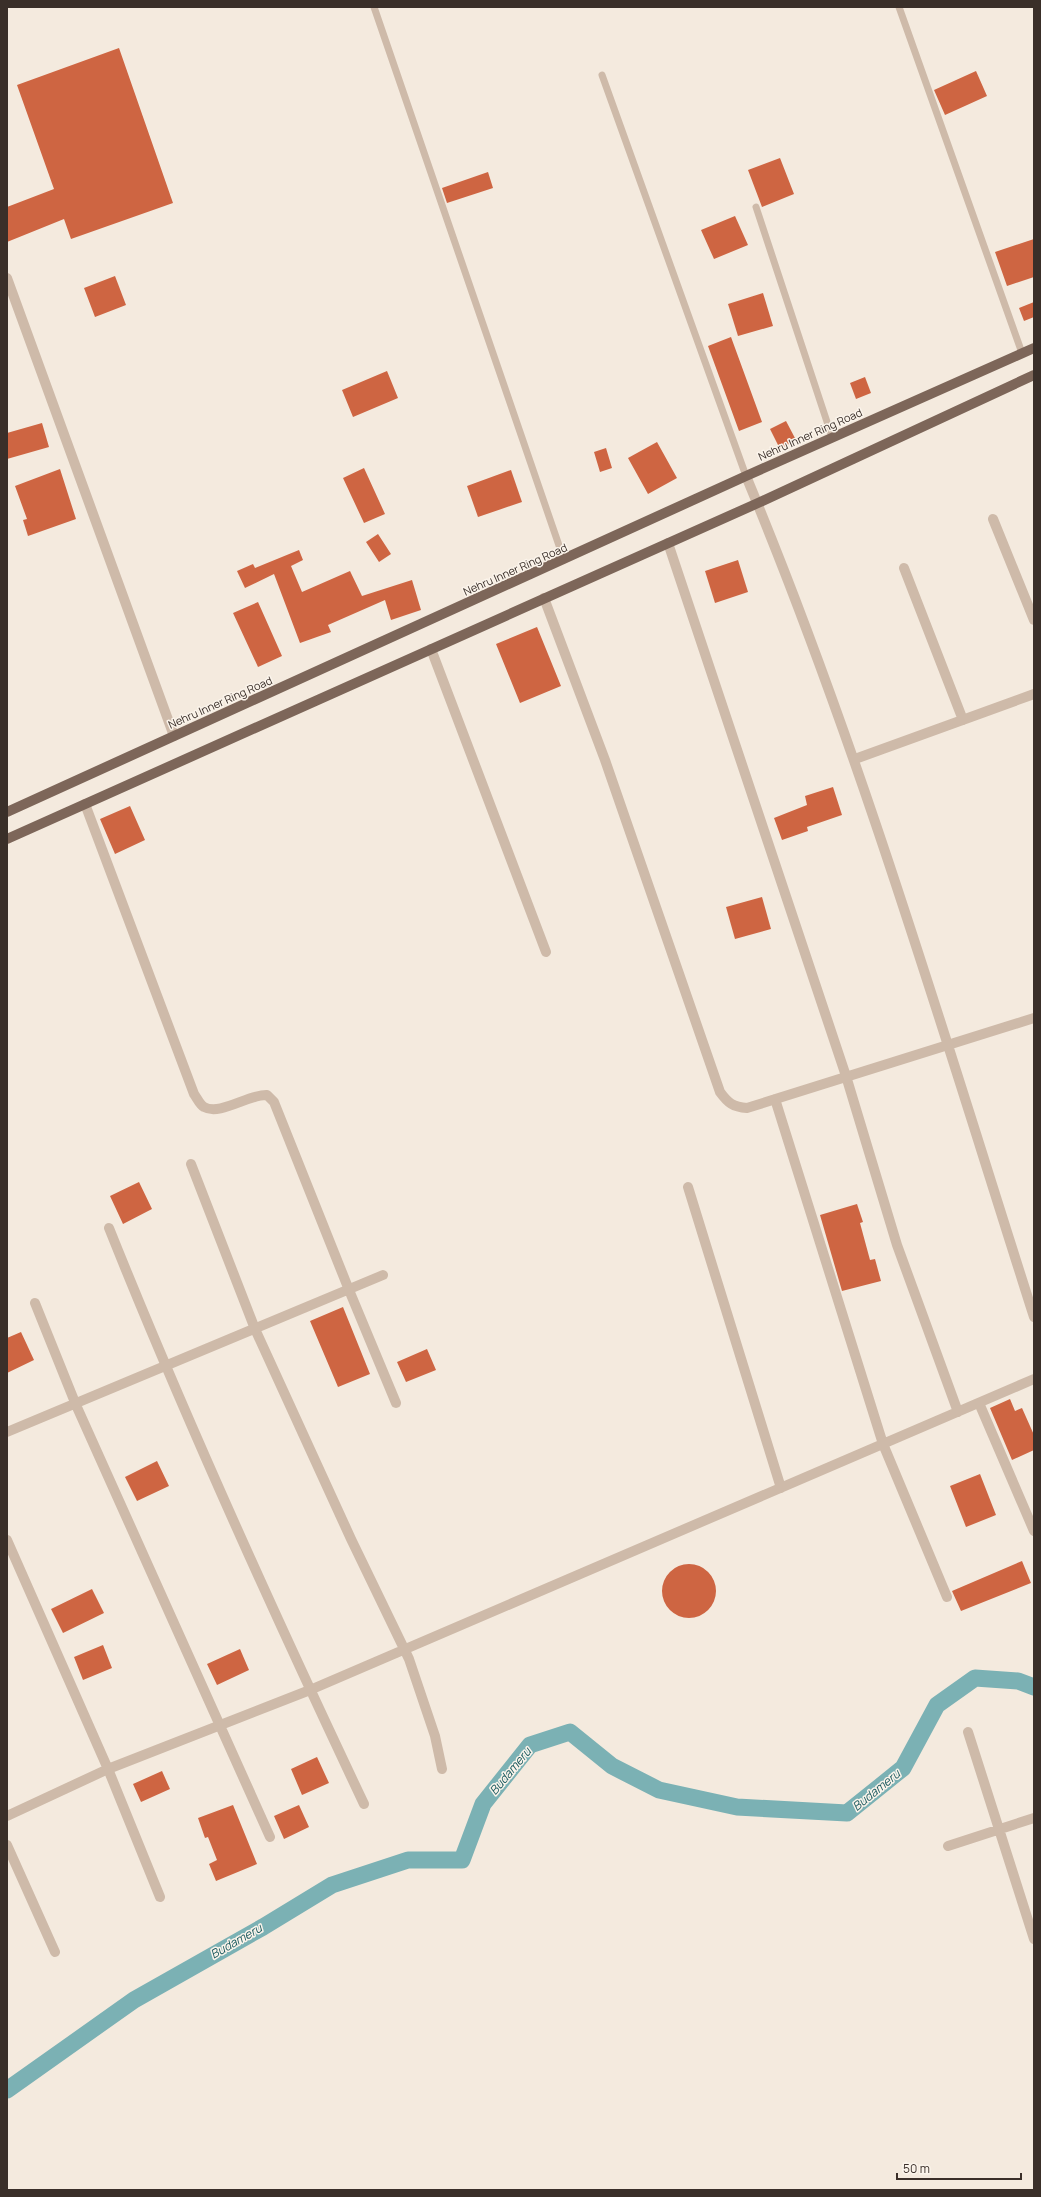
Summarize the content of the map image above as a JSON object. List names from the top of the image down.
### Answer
{
  "streets": {
    "main road": ["Nehru Inner Ring Road"]
  },
  "water": ["Budameru"],
  "scale_bar": "50 m"
}
